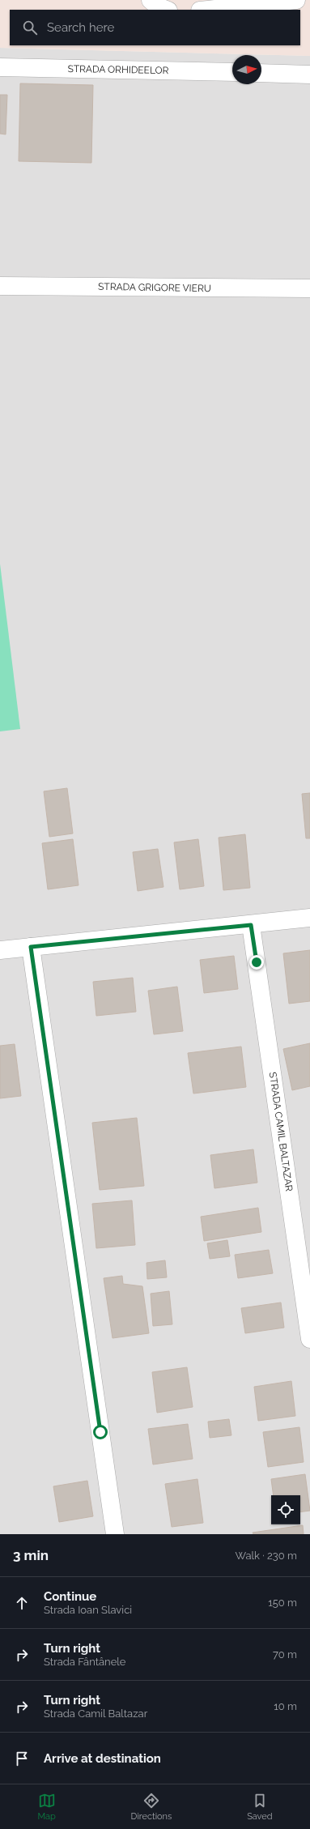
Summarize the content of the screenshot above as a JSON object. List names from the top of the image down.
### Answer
{
  "streets": {
    "street": ["STRADA ORHIDEELOR", "STRADA GRIGORE VIERU", "STRADA CAMIL BALTAZAR"]
  },
  "north": "right",
  "page": {
    "search": "Search here",
    "heading": ["3 min", "Walk · 230 m"],
    "list": [
      ["Continue", "Strada Ioan Slavici", "150 m"],
      ["Turn right", "Strada Fântânele", "70 m"],
      ["Turn right", "Strada Camil Baltazar", "10 m"],
      "Arrive at destination"
    ],
    "nav": ["Map", "Directions", "Saved"]
  }
}
